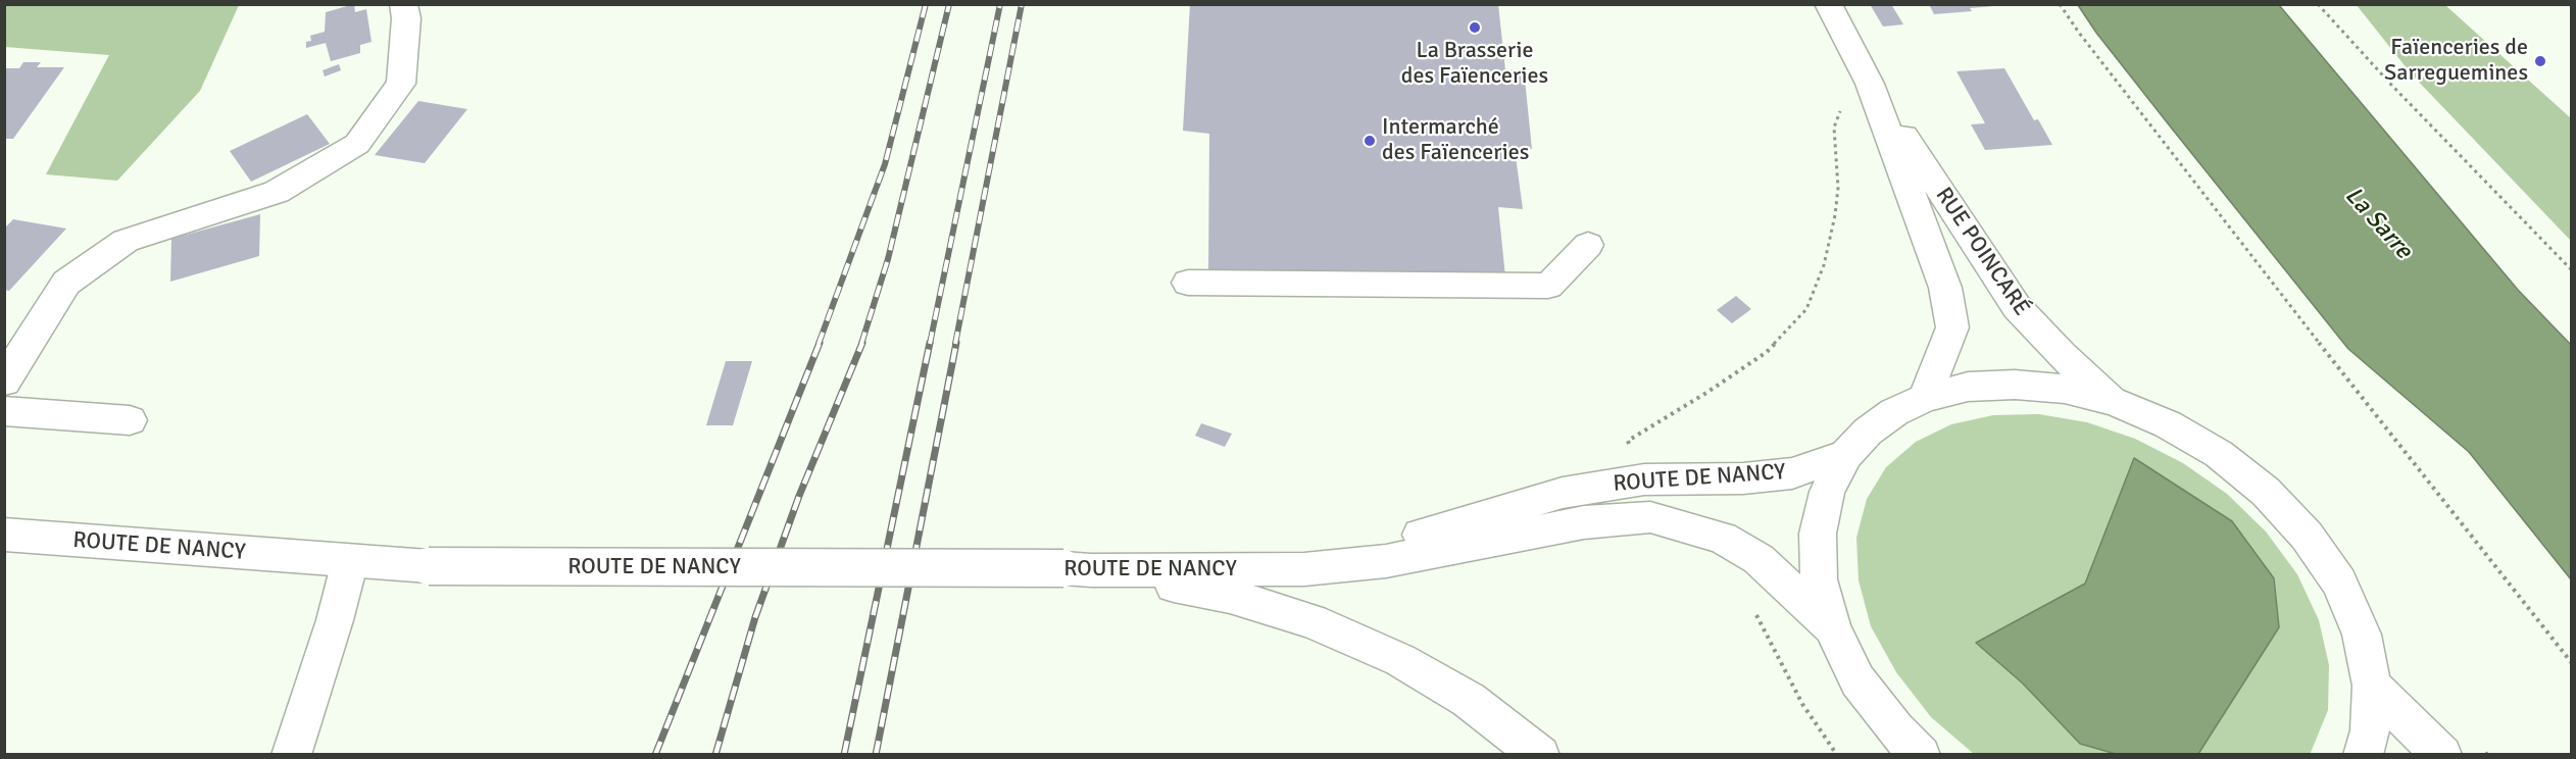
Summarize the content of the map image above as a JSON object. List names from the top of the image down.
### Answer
{
  "streets": {
    "main road": ["RUE POINCARÉ", "ROUTE DE NANCY"]
  },
  "water": ["La Sarre"],
  "places": ["La Brasserie des Faïenceries", "Faïenceries de Sarreguemines", "Intermarché des Faïenceries"]
}
